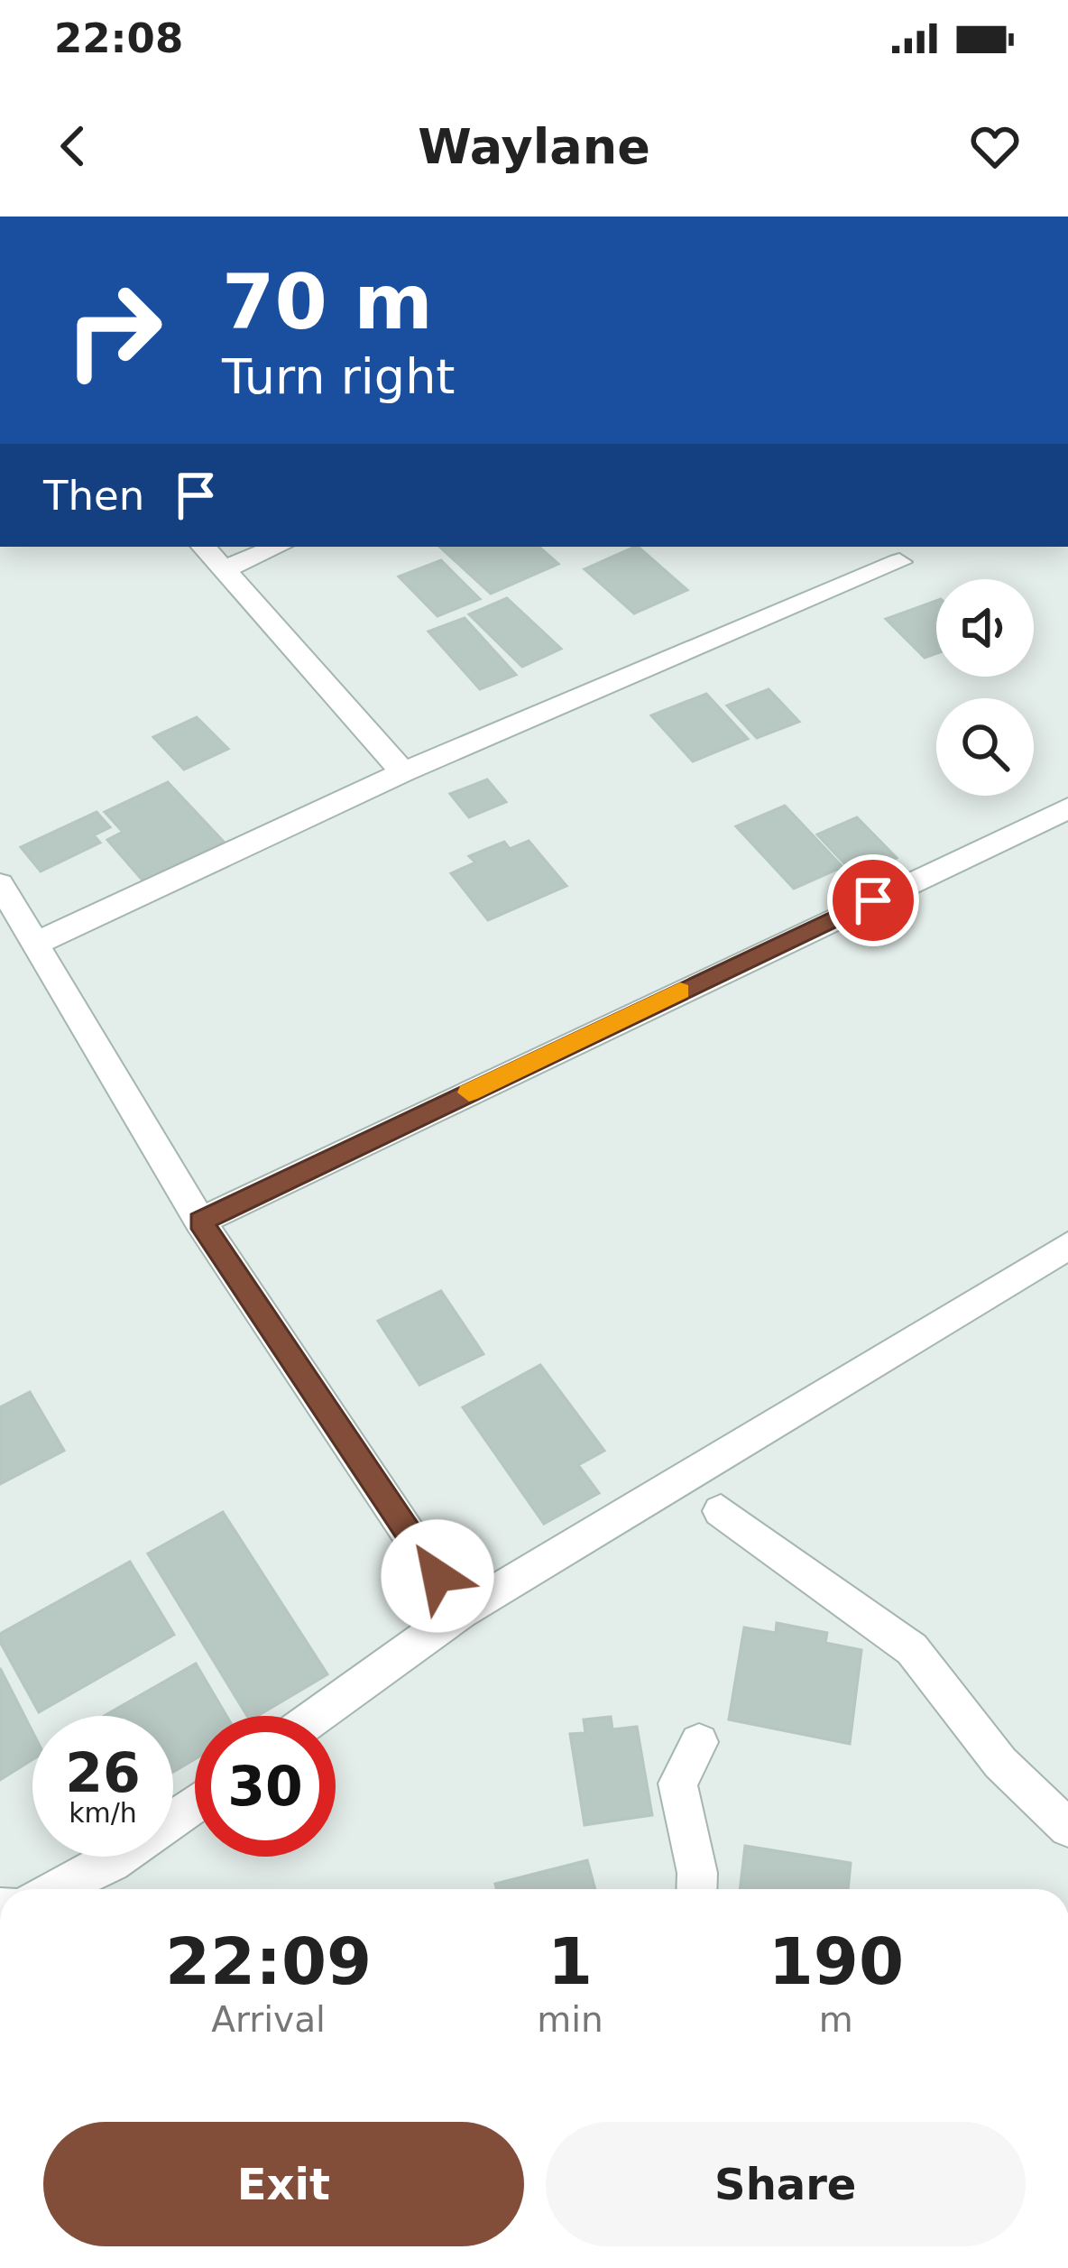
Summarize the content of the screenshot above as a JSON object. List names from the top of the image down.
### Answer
{
  "page": {
    "status": "22:08",
    "header": "Waylane",
    "turn": ["70 m", "Turn right"],
    "then": "Then",
    "speed": "26 km/h",
    "limit": "30",
    "eta": [
      "22:09",
      "Arrival",
      "1",
      "min",
      "190",
      "m"
    ],
    "buttons": ["Exit", "Share"]
  }
}
